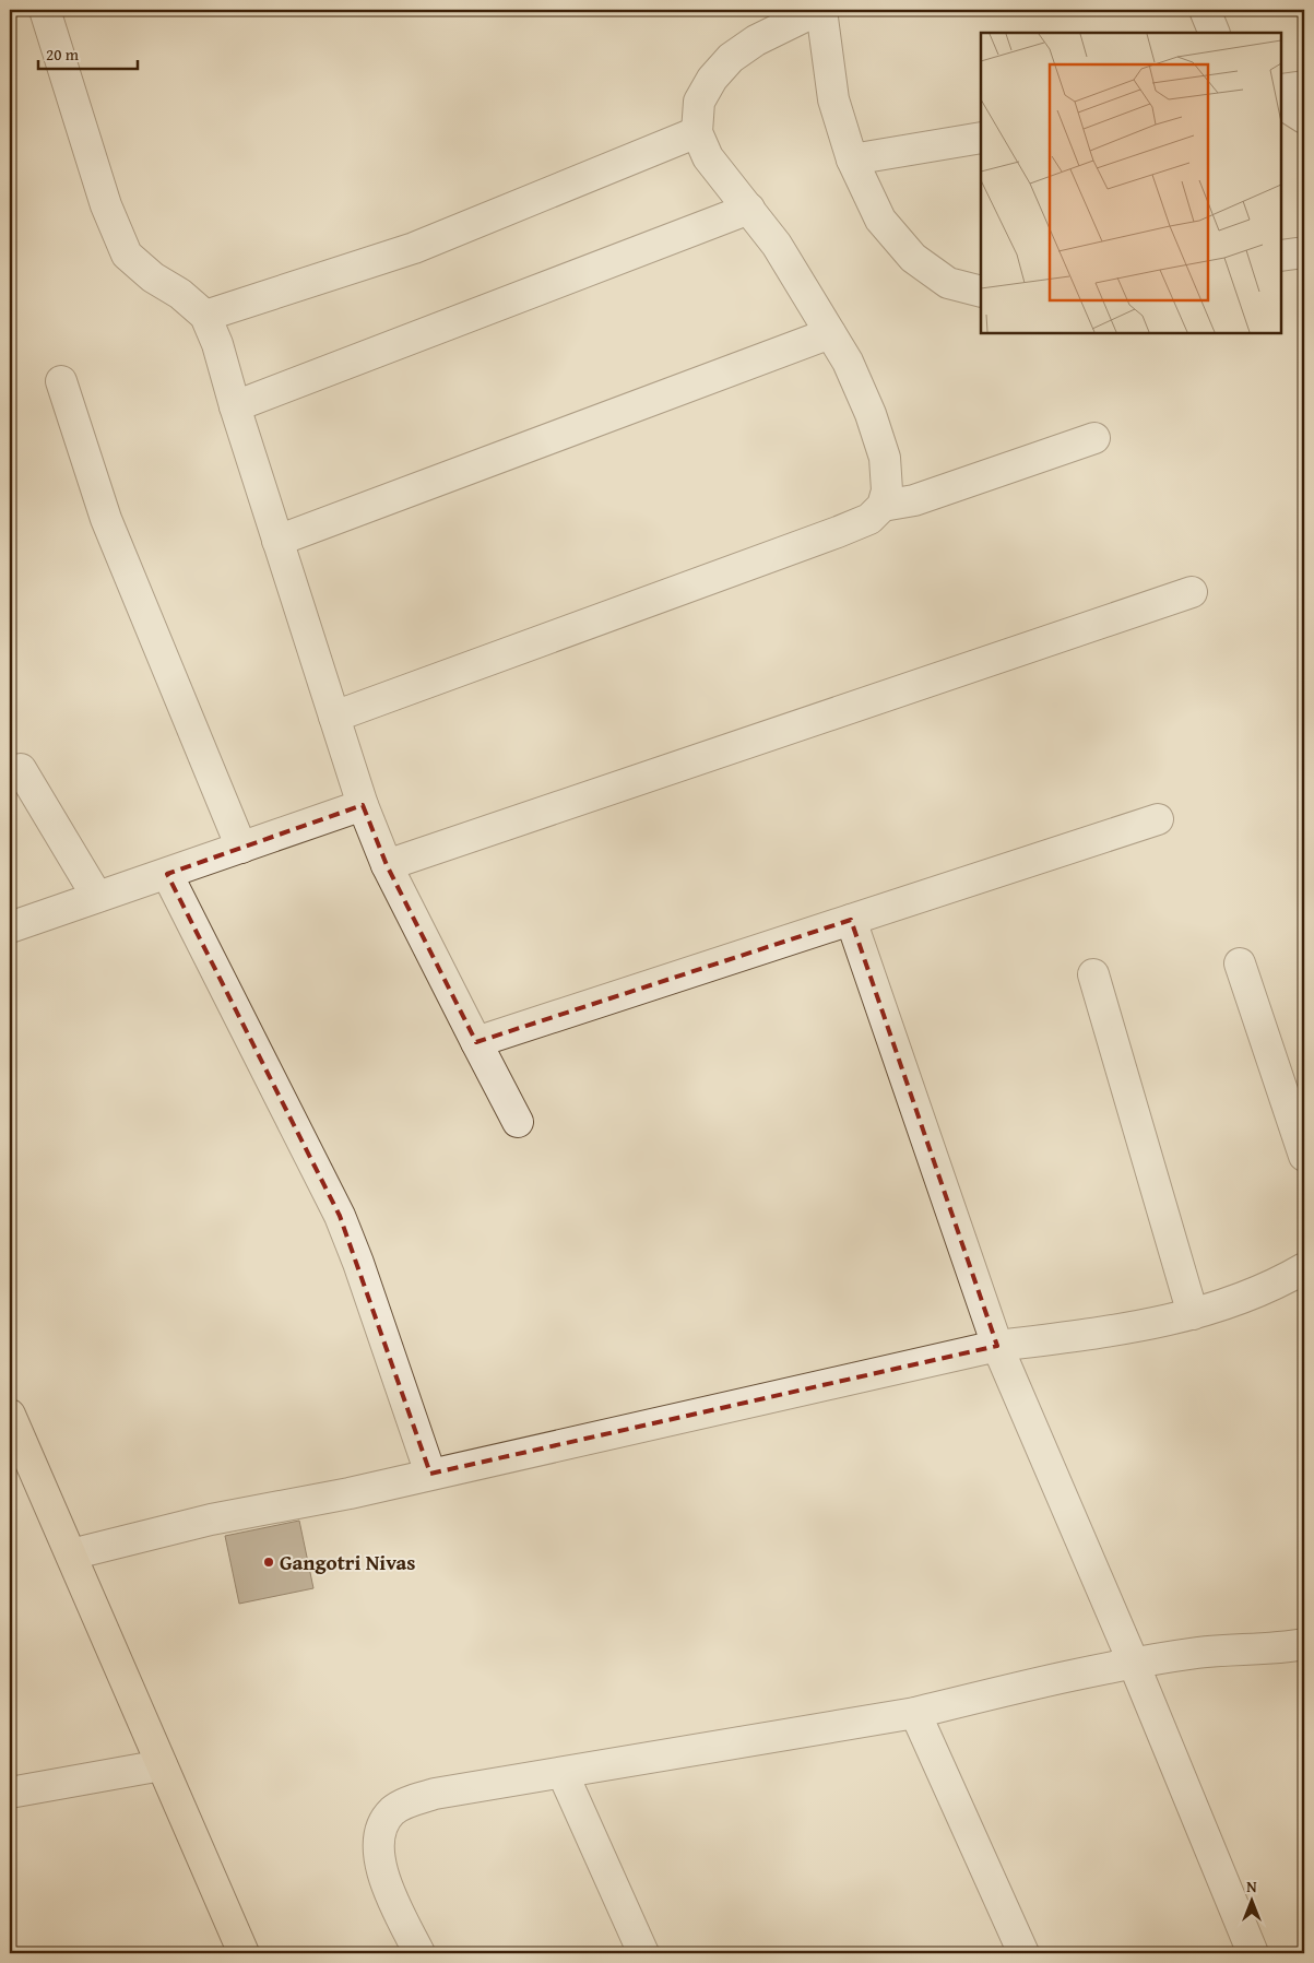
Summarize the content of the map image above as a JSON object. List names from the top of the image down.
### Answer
{
  "places": ["Gangotri Nivas"],
  "scale_bar": "20 m",
  "north": "top"
}
